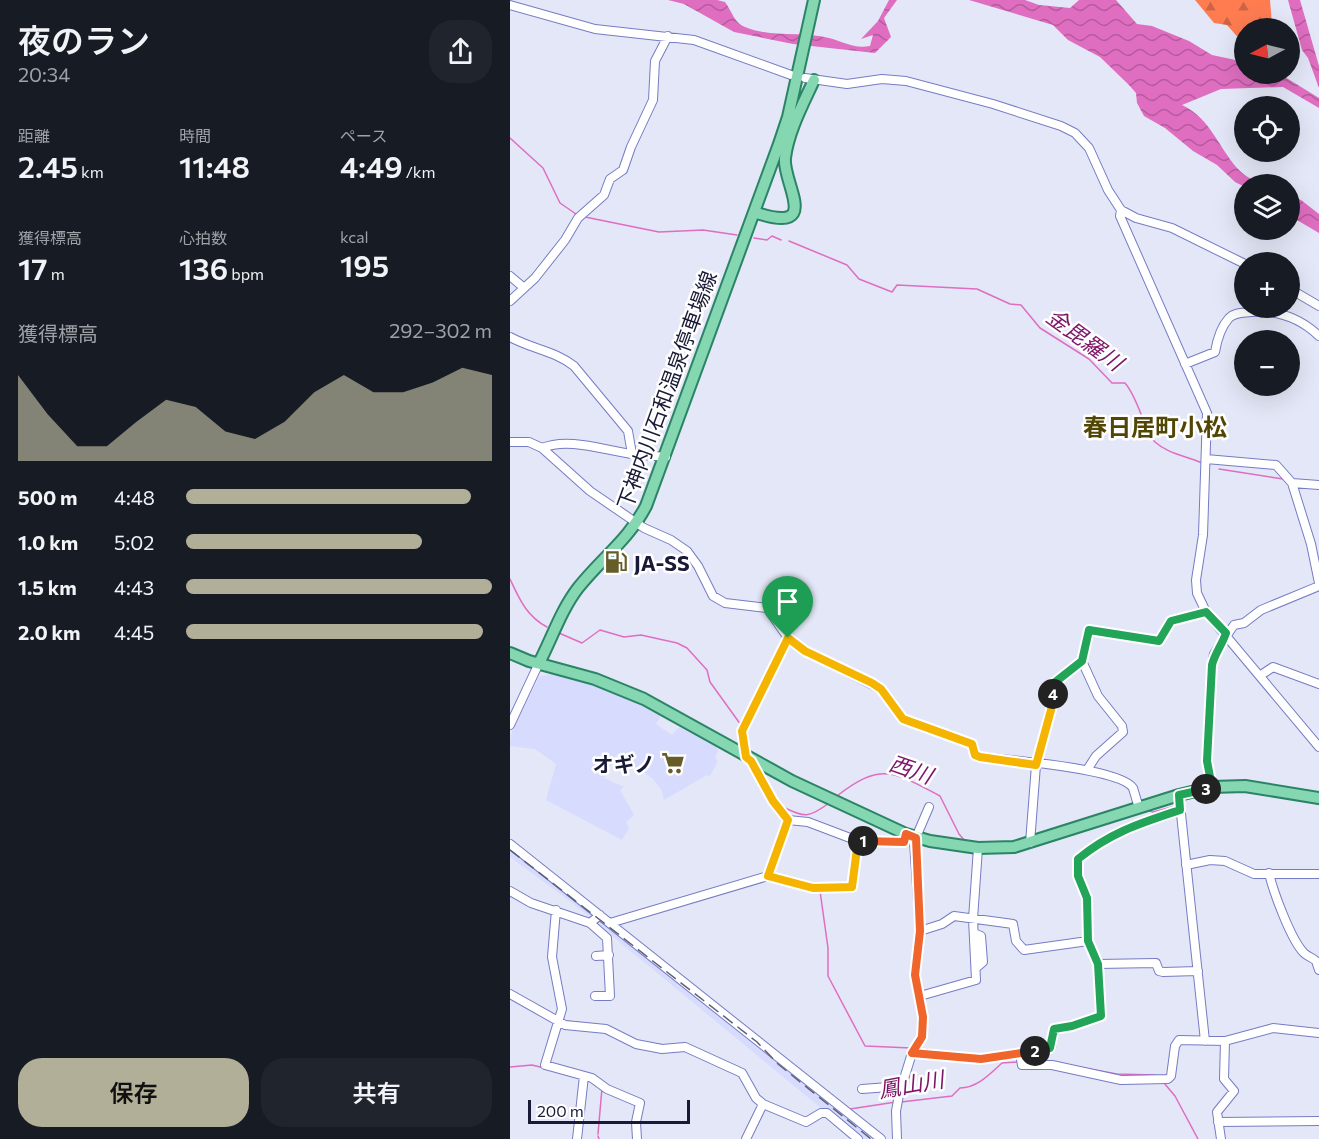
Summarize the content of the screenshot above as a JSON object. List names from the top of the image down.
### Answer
{
  "streets": {
    "main road": ["下神内川石和温泉停車場線"]
  },
  "districts": ["春日居町小松"],
  "water": ["金毘羅川", "西川", "鳳山川"],
  "places": {
    "fuel station": ["JA-SS"],
    "supermarket": ["オギノ"]
  },
  "scale_bar": "200 m",
  "north": "left",
  "page": {
    "heading": ["夜のラン", "20:34"],
    "map_buttons": ["+", "−"],
    "stats": [
      ["距離", "2.45 km"],
      ["時間", "11:48"],
      ["ペース", "4:49 /km"],
      ["獲得標高", "17 m"],
      ["心拍数", "136 bpm"],
      ["kcal", "195"]
    ],
    "chart": ["獲得標高", "292–302 m"],
    "list": [
      {
        "name": "500 m",
        "note": "4:48"
      },
      {
        "name": "1.0 km",
        "note": "5:02"
      },
      {
        "name": "1.5 km",
        "note": "4:43"
      },
      {
        "name": "2.0 km",
        "note": "4:45"
      }
    ],
    "pins": [
      "4",
      "3",
      "1",
      "2"
    ],
    "buttons": ["保存", "共有"],
    "scale": "200 m"
  }
}
